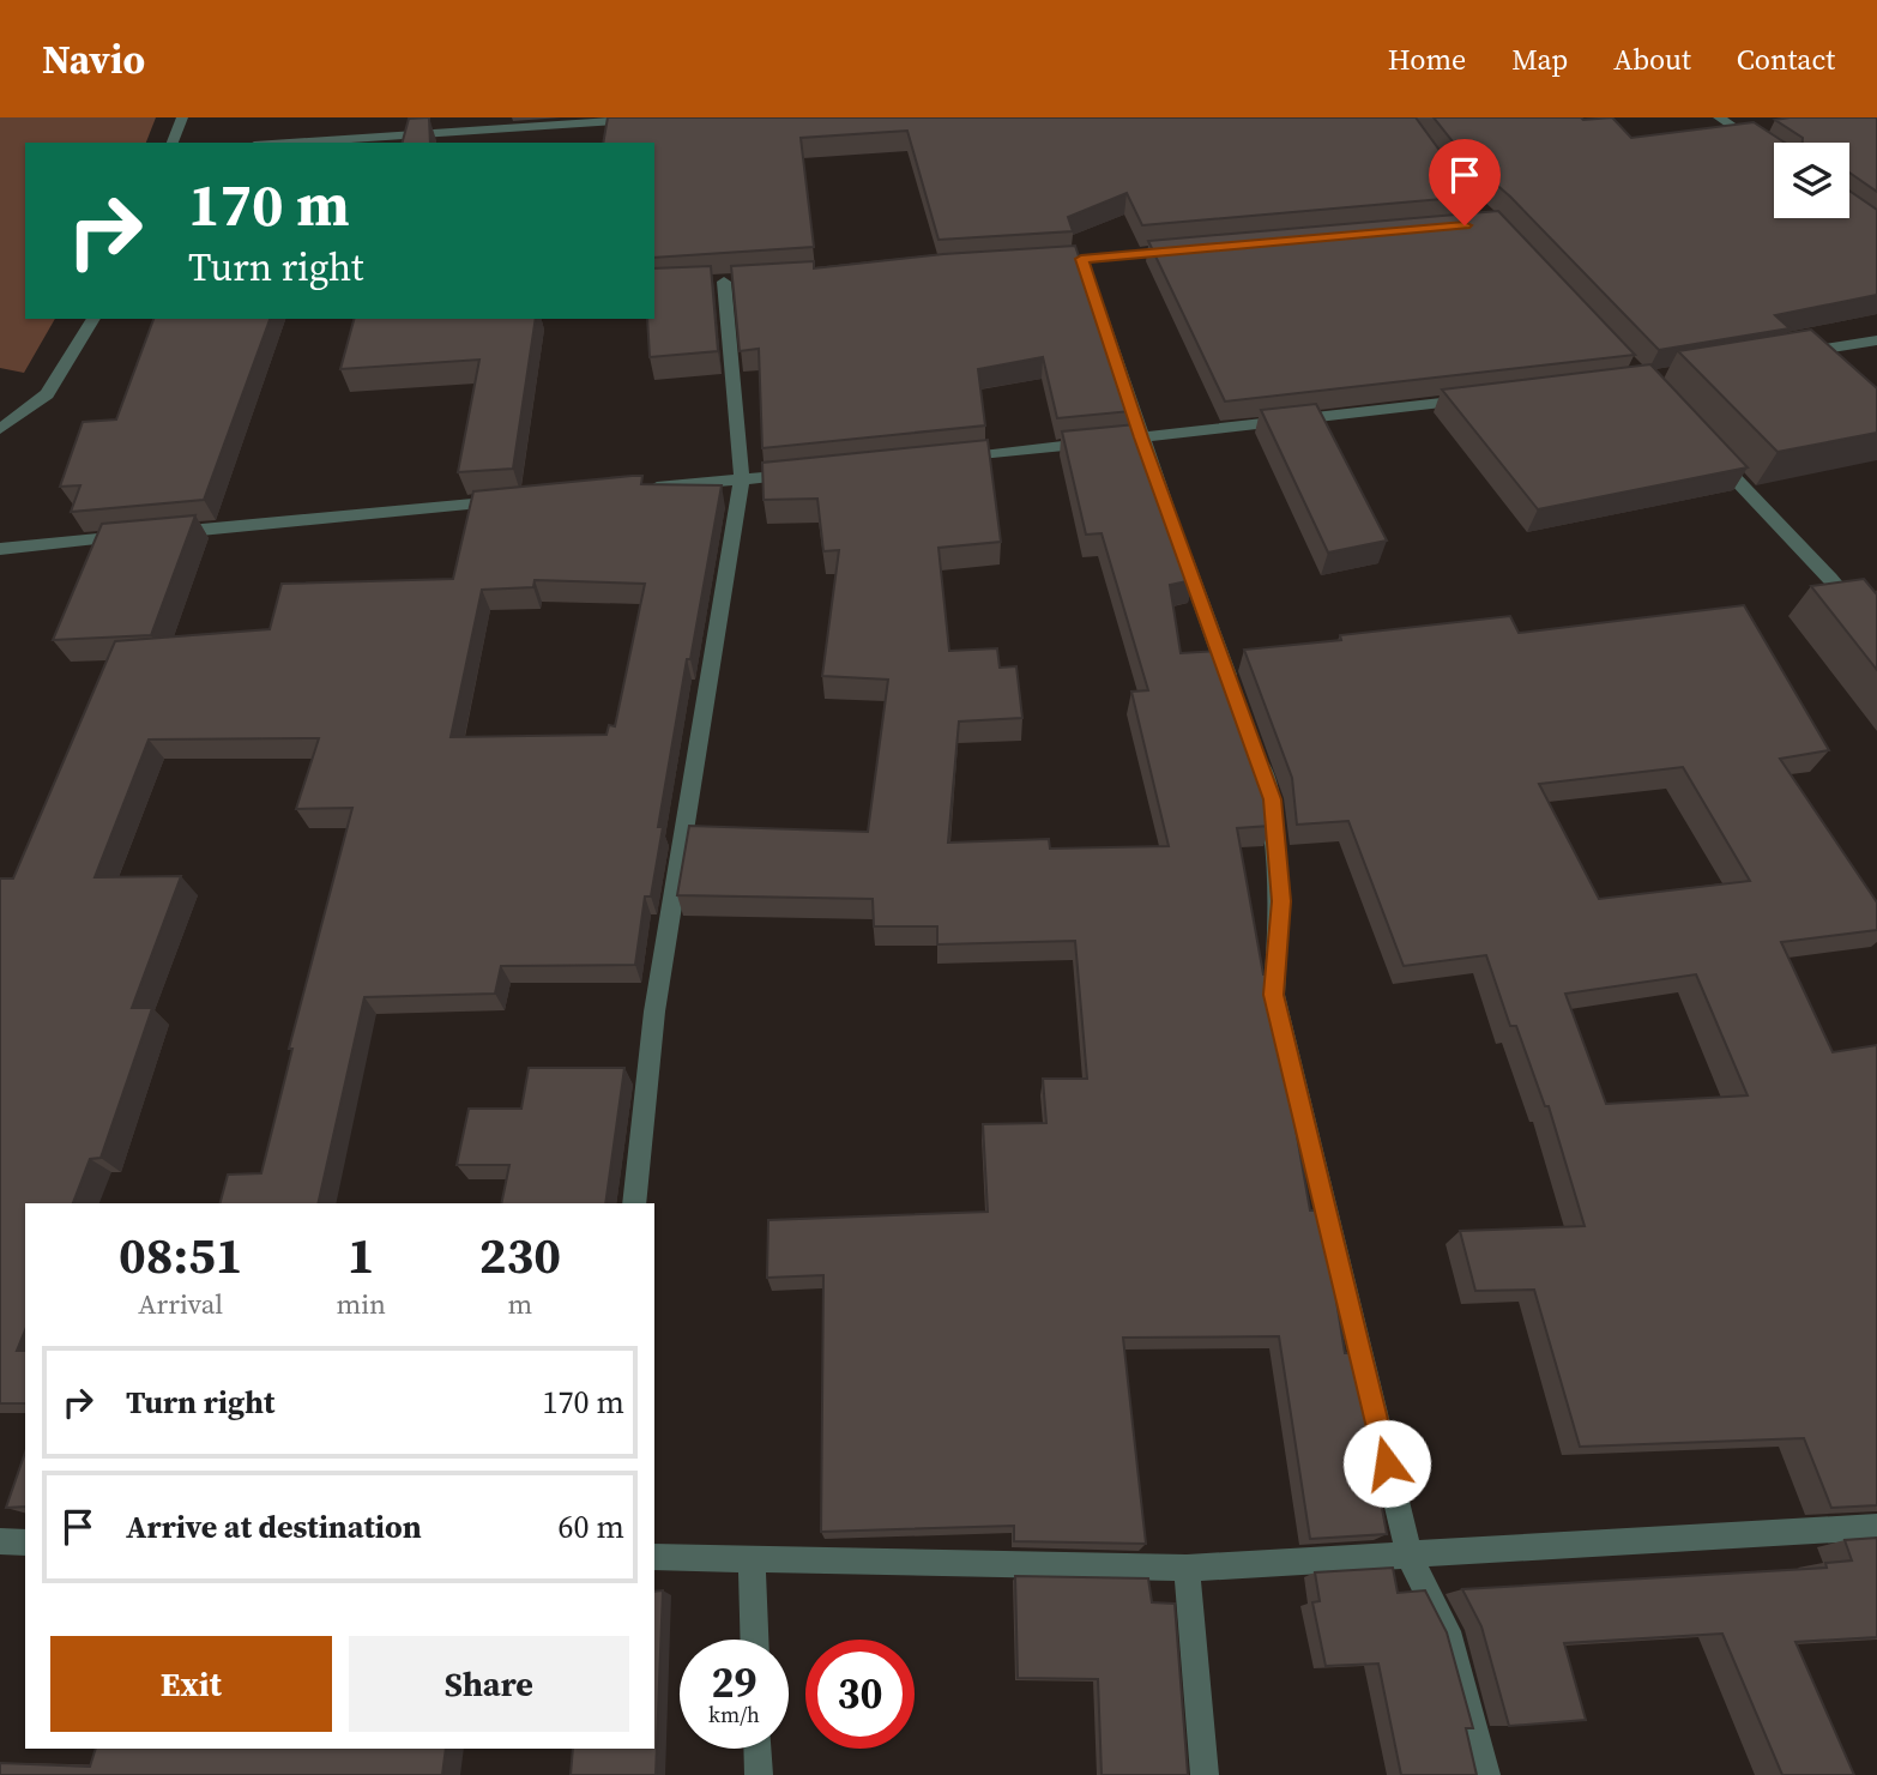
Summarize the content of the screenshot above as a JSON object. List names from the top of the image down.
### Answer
{
  "page": {
    "header": "Navio",
    "nav": [
      "Home",
      "Map",
      "About",
      "Contact"
    ],
    "turn": ["170 m", "Turn right"],
    "eta": [
      "08:51",
      "Arrival",
      "1",
      "min",
      "230",
      "m"
    ],
    "list": [
      {
        "name": "Turn right",
        "value": "170 m"
      },
      {
        "name": "Arrive at destination",
        "value": "60 m"
      }
    ],
    "buttons": ["Exit", "Share"],
    "speed": "29 km/h",
    "limit": "30"
  }
}
